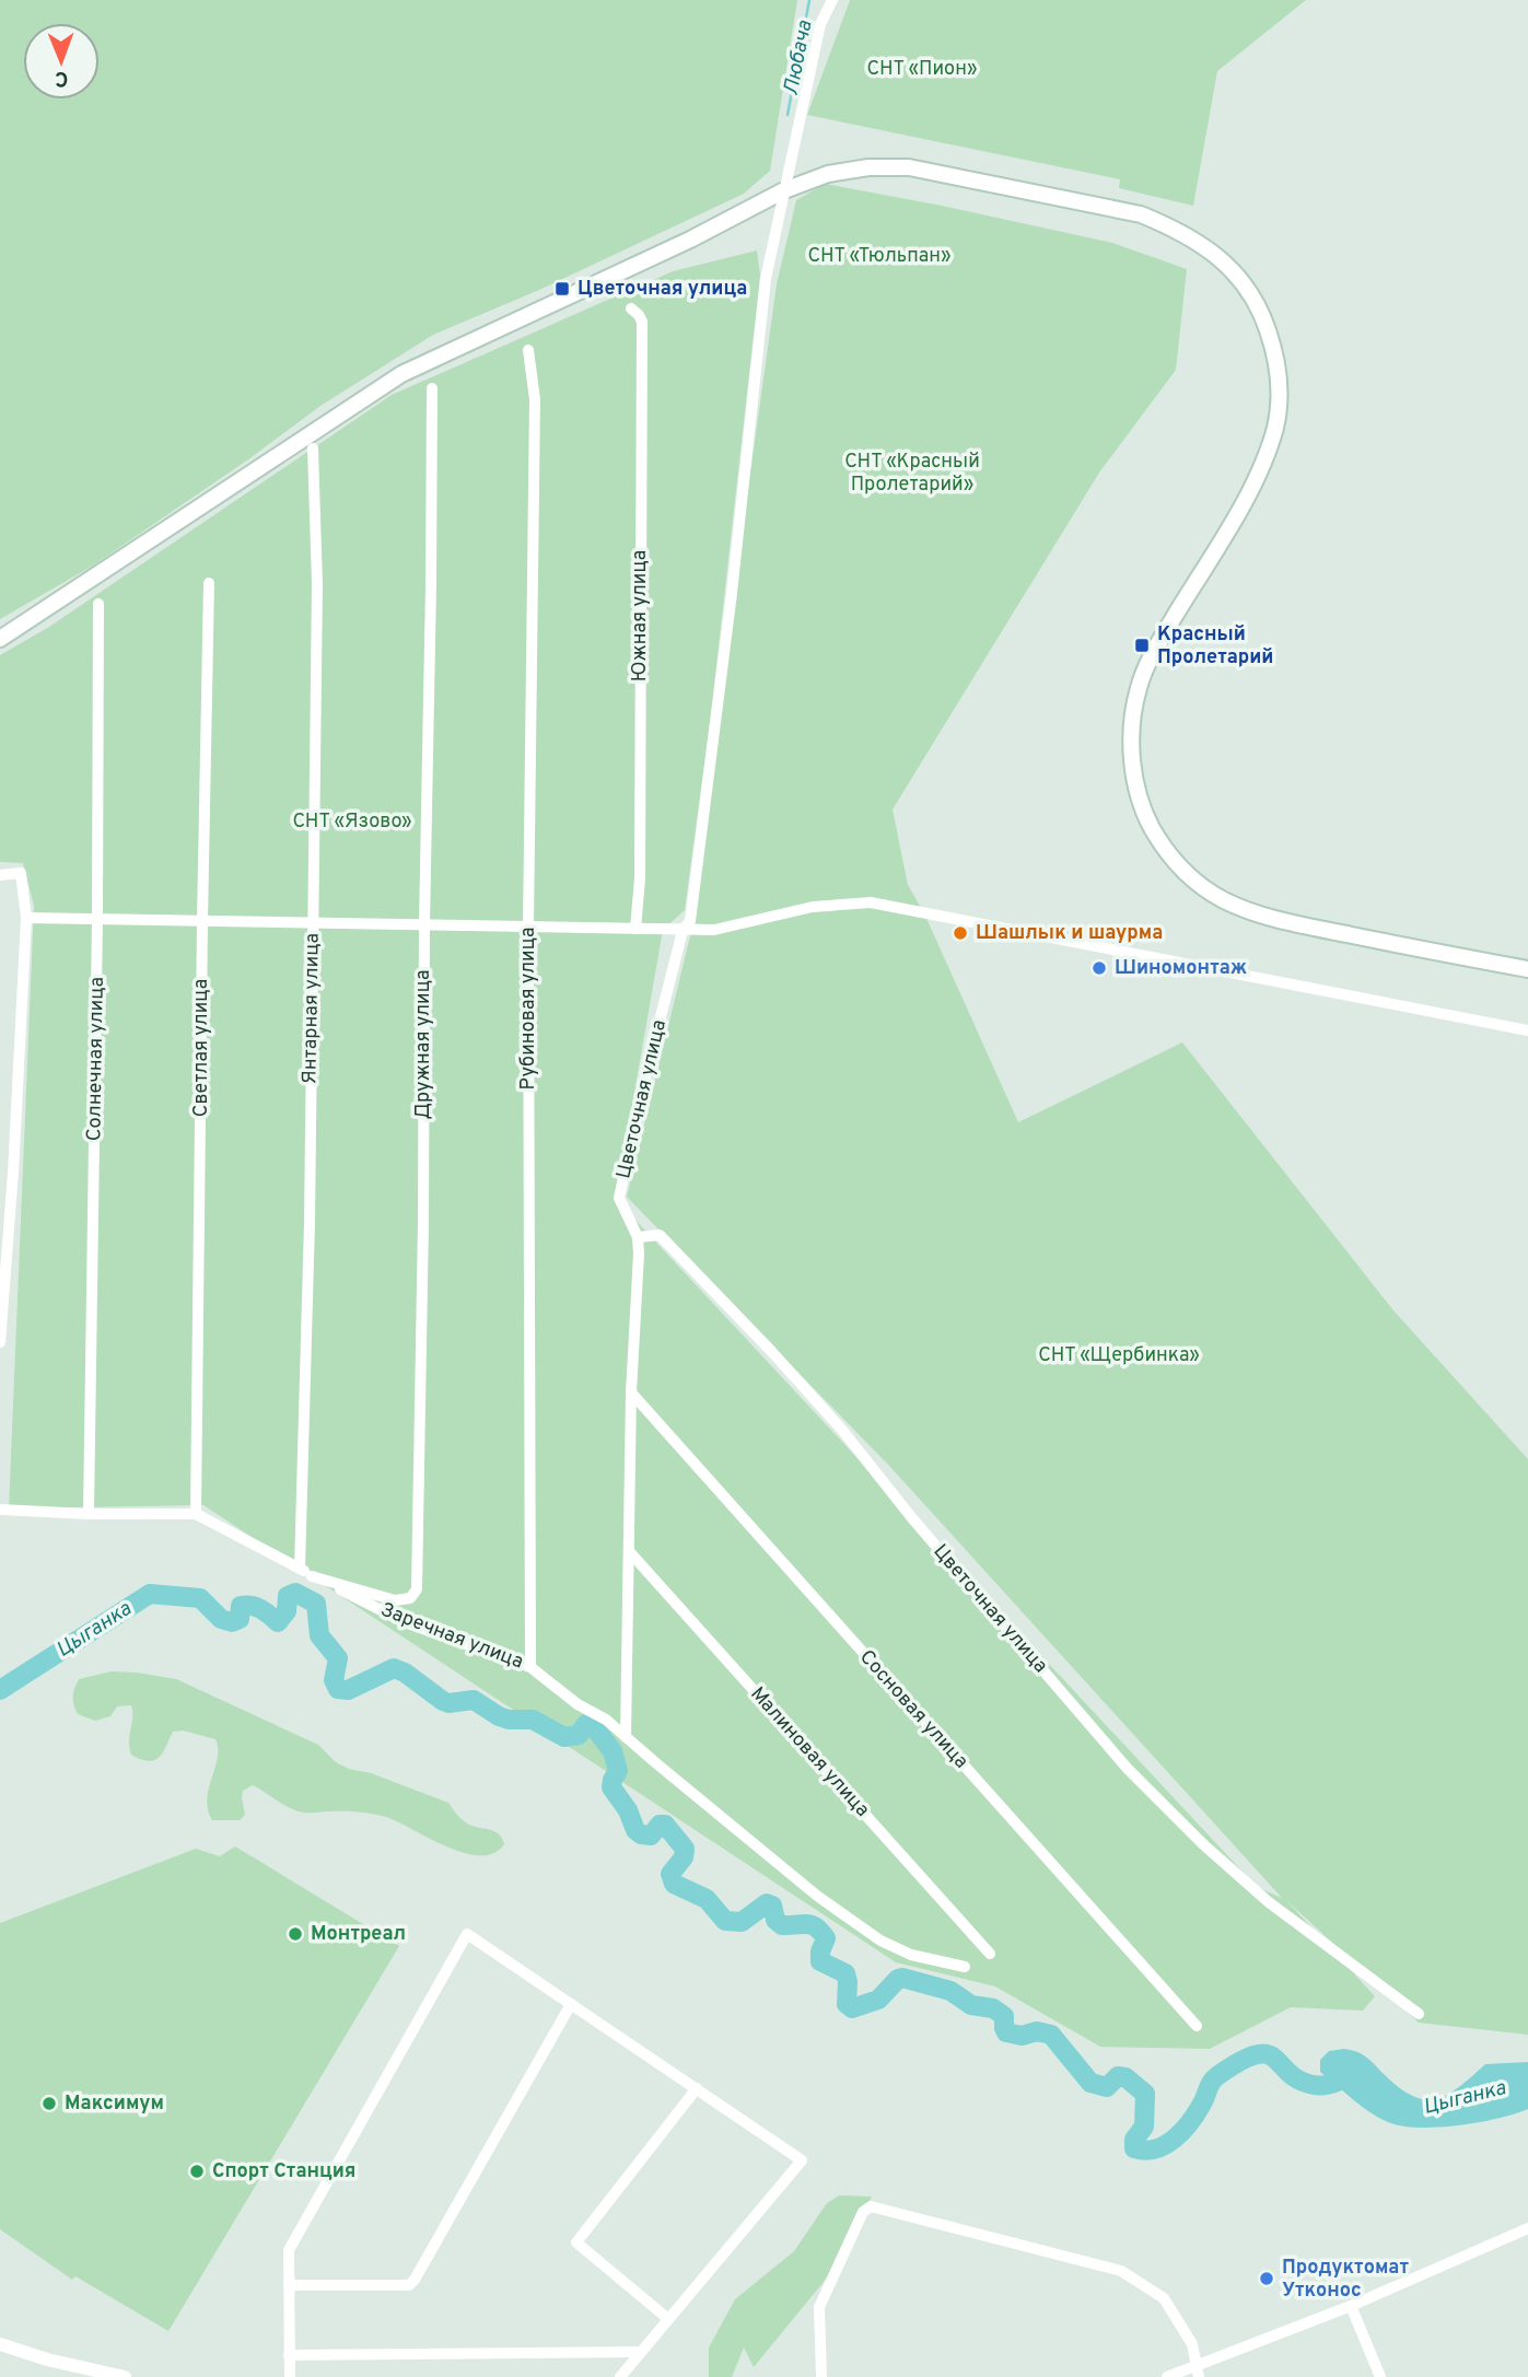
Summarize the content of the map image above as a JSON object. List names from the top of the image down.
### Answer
{
  "streets": {
    "street": [
      "Южная улица",
      "Янтарная улица",
      "Рубиновая улица",
      "Дружная улица",
      "Светлая улица",
      "Солнечная улица",
      "Цветочная улица",
      "Заречная улица",
      "Сосновая улица",
      "Малиновая улица"
    ]
  },
  "crossings": [
    ["Янтарная улица", "Заречная улица"],
    ["Рубиновая улица", "Заречная улица"],
    ["Дружная улица", "Заречная улица"],
    ["Светлая улица", "Заречная улица"],
    ["Солнечная улица", "Заречная улица"]
  ],
  "water": ["Любача", "Цыганка"],
  "parks": [
    "СНТ «Пион»",
    "СНТ «Тюльпан»",
    "СНТ «Красный Пролетарий»",
    "СНТ «Язово»",
    "СНТ «Щербинка»"
  ],
  "places": {
    "transit": ["Цветочная улица", "Красный Пролетарий"],
    "other": [
      "Шашлык и шаурма",
      "Шиномонтаж",
      "Монтреал",
      "Максимум",
      "Спорт Станция",
      "Продуктомат Утконос"
    ]
  },
  "north": "bottom"
}
